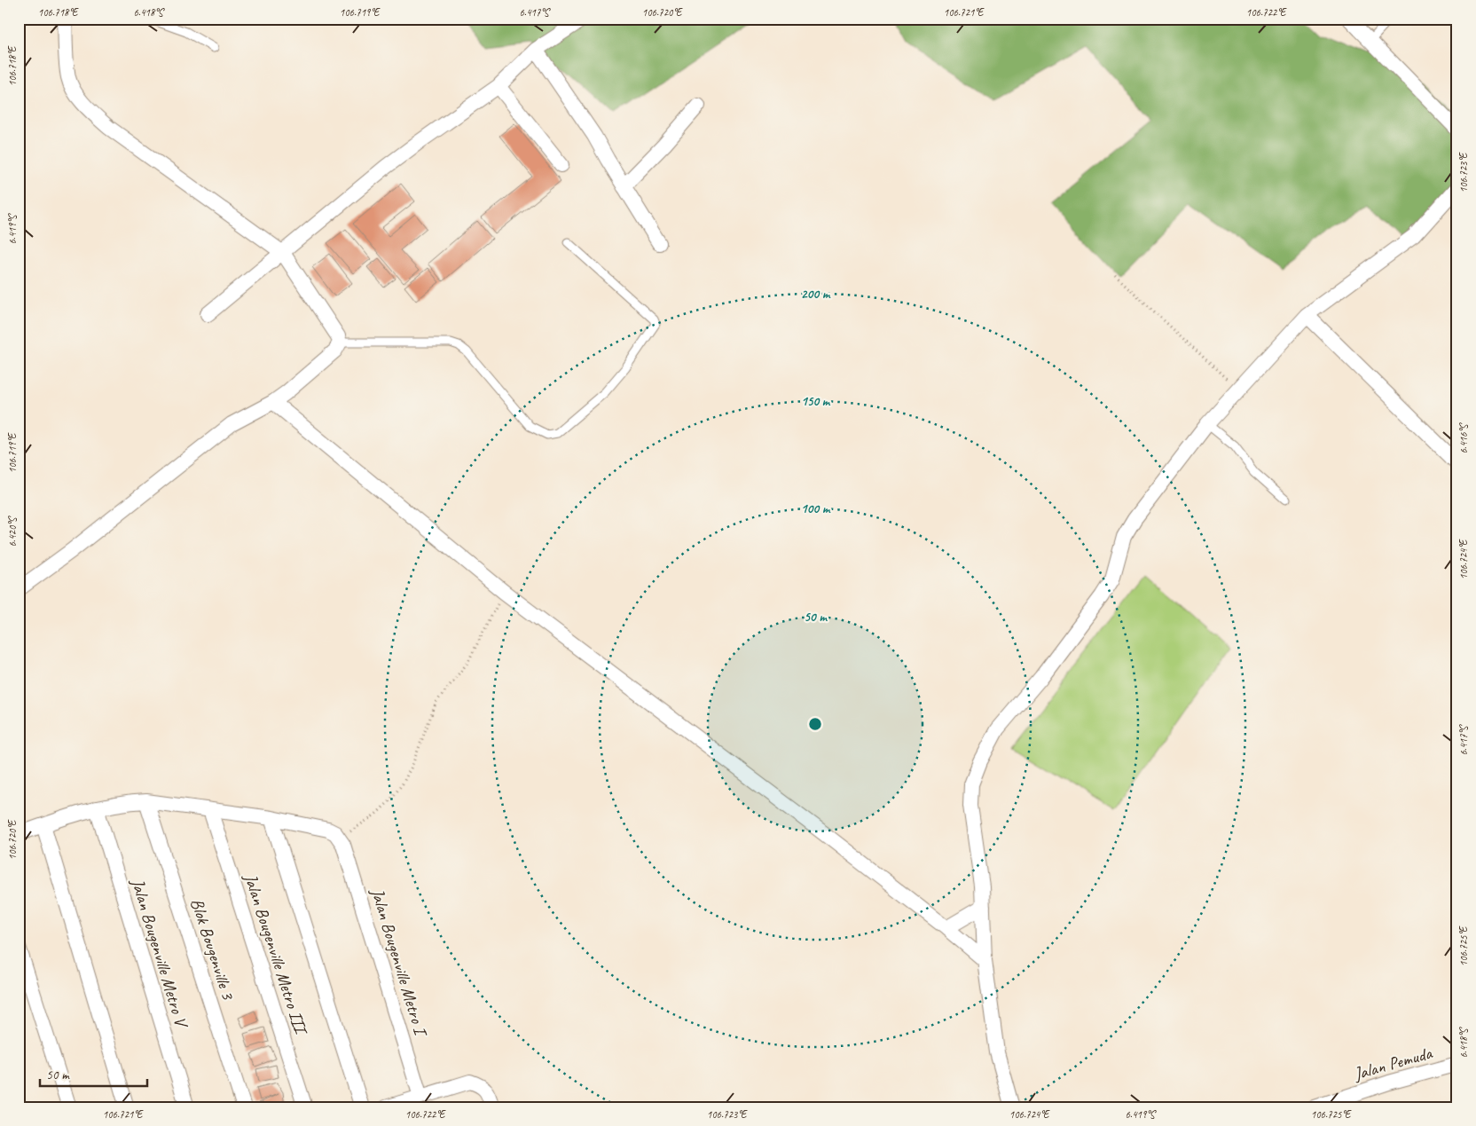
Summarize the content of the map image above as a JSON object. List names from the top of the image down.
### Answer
{
  "streets": {
    "street": [
      "Blok Bougenville 3",
      "Jalan Bougenville Metro V",
      "Jalan Bougenville Metro III",
      "Jalan Bougenville Metro I",
      "Jalan Pemuda"
    ]
  },
  "scale_bar": "50 m",
  "coordinates": [
    "106.718°E",
    "6.418°S",
    "106.719°E",
    "6.417°S",
    "106.720°E",
    "106.721°E",
    "106.722°E",
    "106.723°E",
    "6.419°S",
    "6.416°S",
    "6.420°S",
    "106.724°E",
    "106.725°E"
  ],
  "rings": [
    "200 m",
    "150 m",
    "100 m",
    "50 m"
  ]
}
